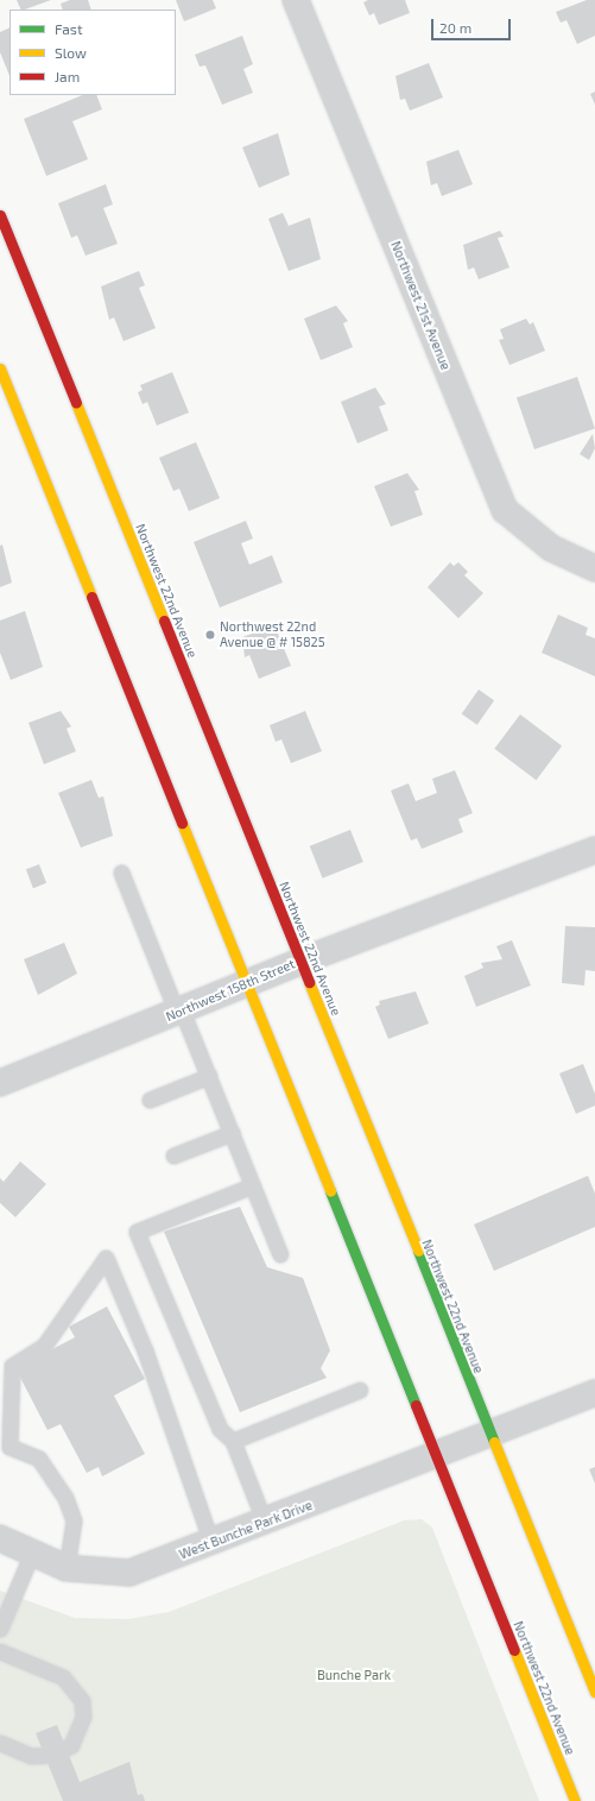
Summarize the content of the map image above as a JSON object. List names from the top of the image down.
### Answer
{
  "streets": {
    "main road": ["Northwest 22nd Avenue"],
    "street": ["Northwest 21st Avenue", "Northwest 158th Street", "West Bunche Park Drive"]
  },
  "crossings": [
    ["Northwest 22nd Avenue", "Northwest 158th Street"],
    ["Northwest 22nd Avenue", "West Bunche Park Drive"]
  ],
  "parks": ["Bunche Park"],
  "places": ["Northwest 22nd Avenue @ # 15825"],
  "legend": ["Fast", "Slow", "Jam"],
  "scale_bar": "20 m"
}
